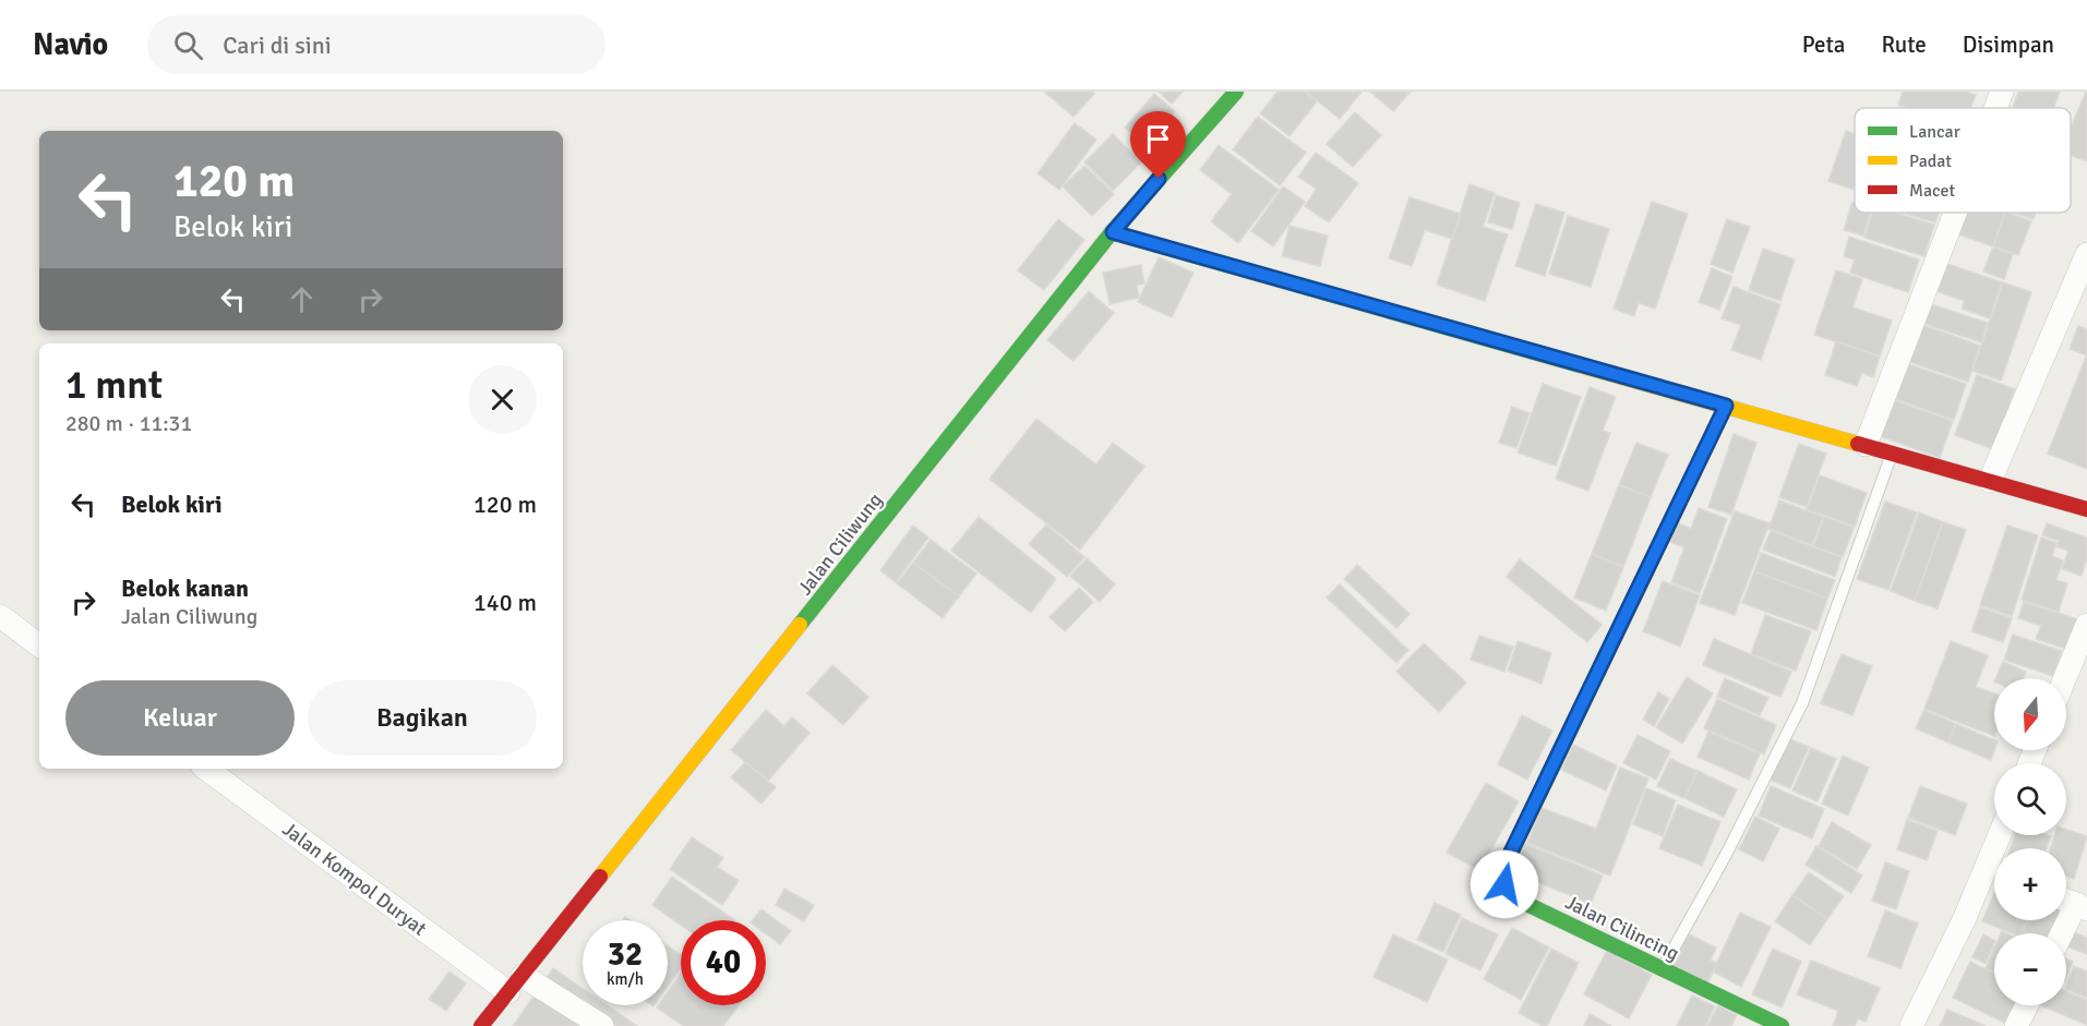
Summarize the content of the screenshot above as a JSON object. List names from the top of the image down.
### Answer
{
  "streets": {
    "street": ["Jalan Ciliwung", "Jalan Kompol Duryat", "Jalan Cilincing"]
  },
  "crossings": [
    ["Jalan Ciliwung", "Jalan Kompol Duryat"]
  ],
  "legend": ["Lancar", "Padat", "Macet"],
  "north": "bottom",
  "page": {
    "header": "Navio",
    "search": "Cari di sini",
    "nav": ["Peta", "Rute", "Disimpan"],
    "turn": ["120 m", "Belok kiri"],
    "heading": ["1 mnt", "280 m · 11:31"],
    "list": [
      {
        "name": "Belok kiri",
        "value": "120 m"
      },
      {
        "name": "Belok kanan",
        "note": "Jalan Ciliwung",
        "value": "140 m"
      }
    ],
    "buttons": ["Keluar", "Bagikan"],
    "map_buttons": ["+", "−"],
    "speed": "32 km/h",
    "limit": "40"
  }
}
